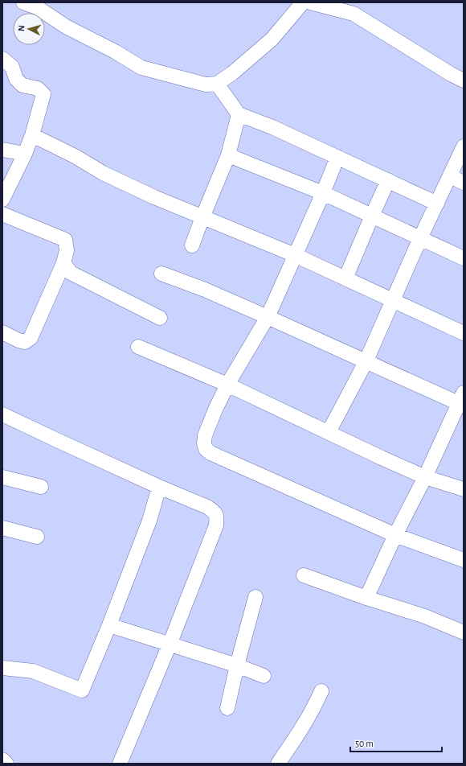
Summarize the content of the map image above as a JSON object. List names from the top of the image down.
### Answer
{
  "scale_bar": "50 m",
  "north": "left"
}
